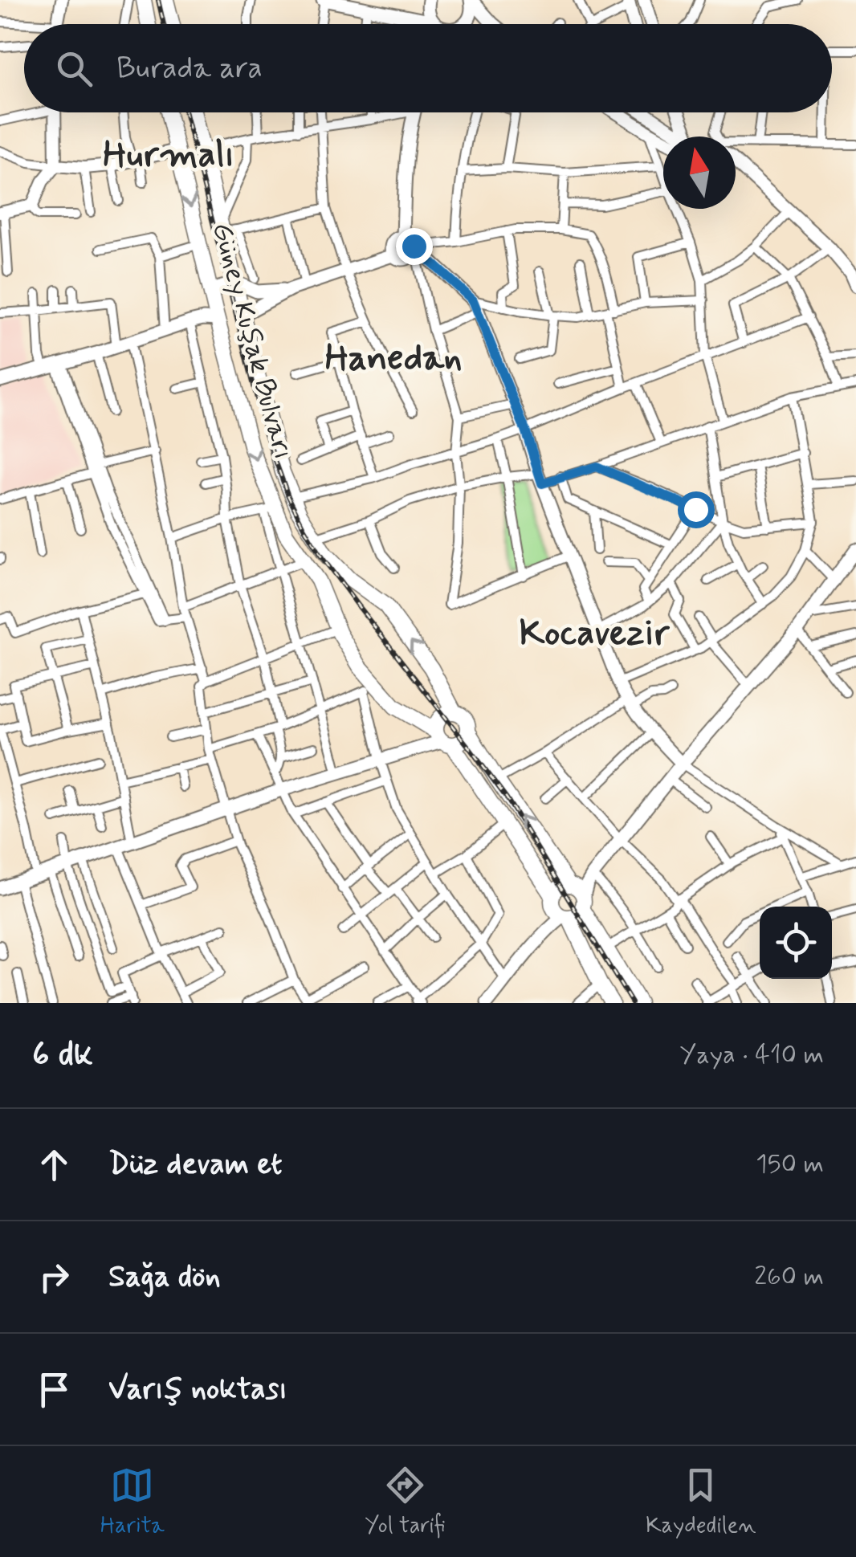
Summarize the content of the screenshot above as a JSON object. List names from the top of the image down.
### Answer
{
  "streets": {
    "main road": ["Güney Kuşak Bulvarı"]
  },
  "districts": ["Hurmalı", "Hanedan", "Kocavezir"],
  "north": "top",
  "page": {
    "search": "Burada ara",
    "heading": ["6 dk", "Yaya · 410 m"],
    "list": [
      ["Düz devam et", "150 m"],
      ["Sağa dön", "260 m"],
      "Varış noktası"
    ],
    "nav": ["Harita", "Yol tarifi", "Kaydedilen"]
  }
}
